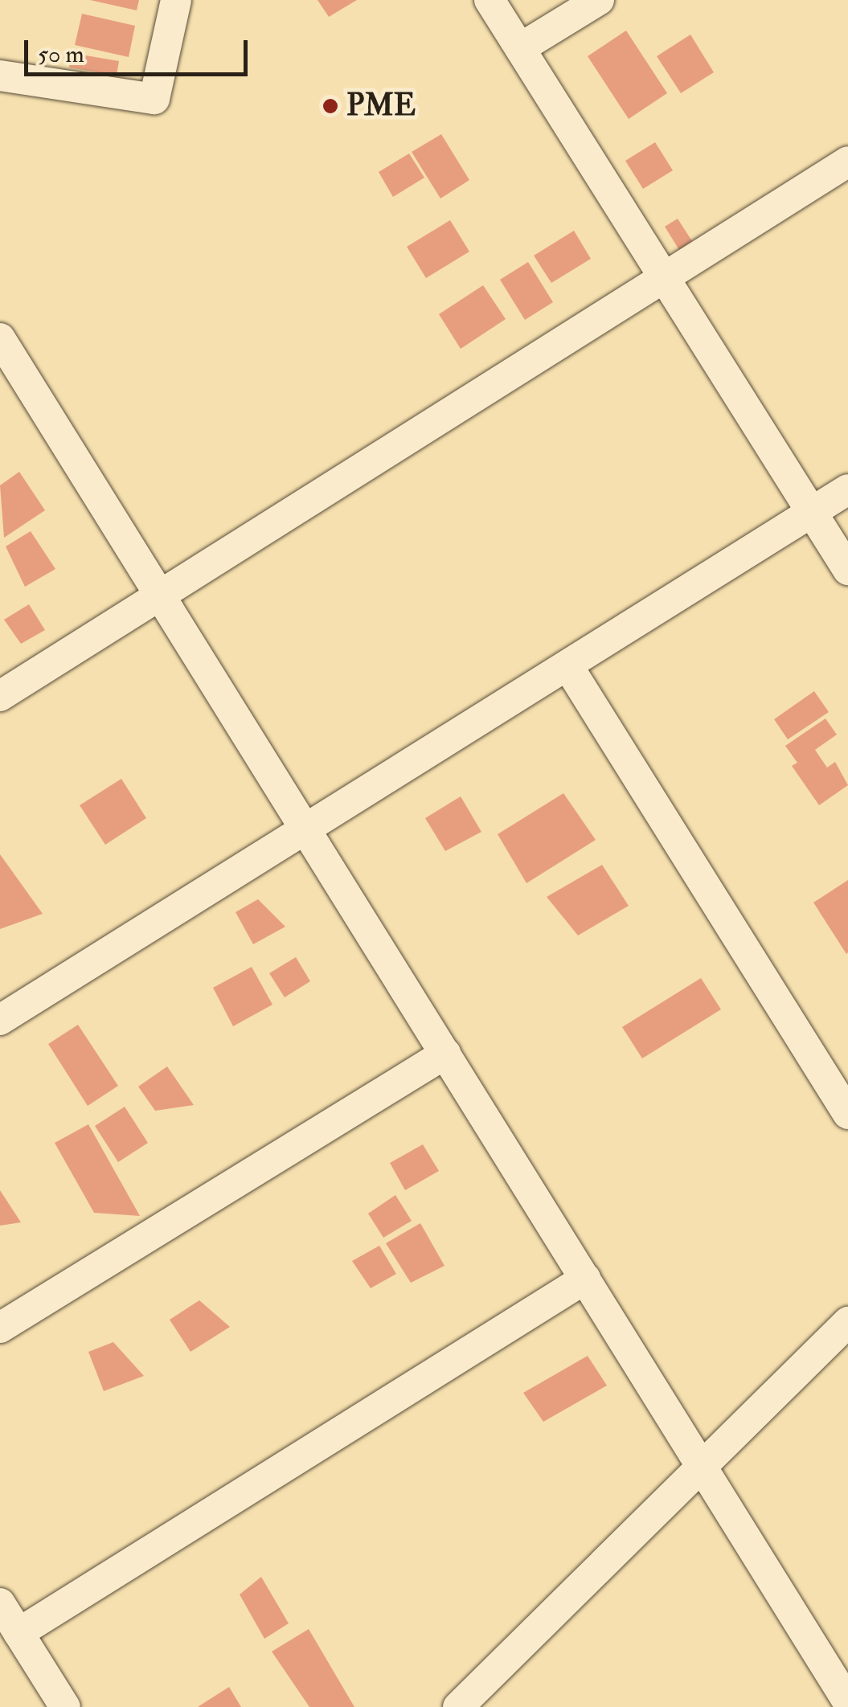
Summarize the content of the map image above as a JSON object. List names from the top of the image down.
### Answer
{
  "places": ["PME"],
  "scale_bar": "50 m"
}
